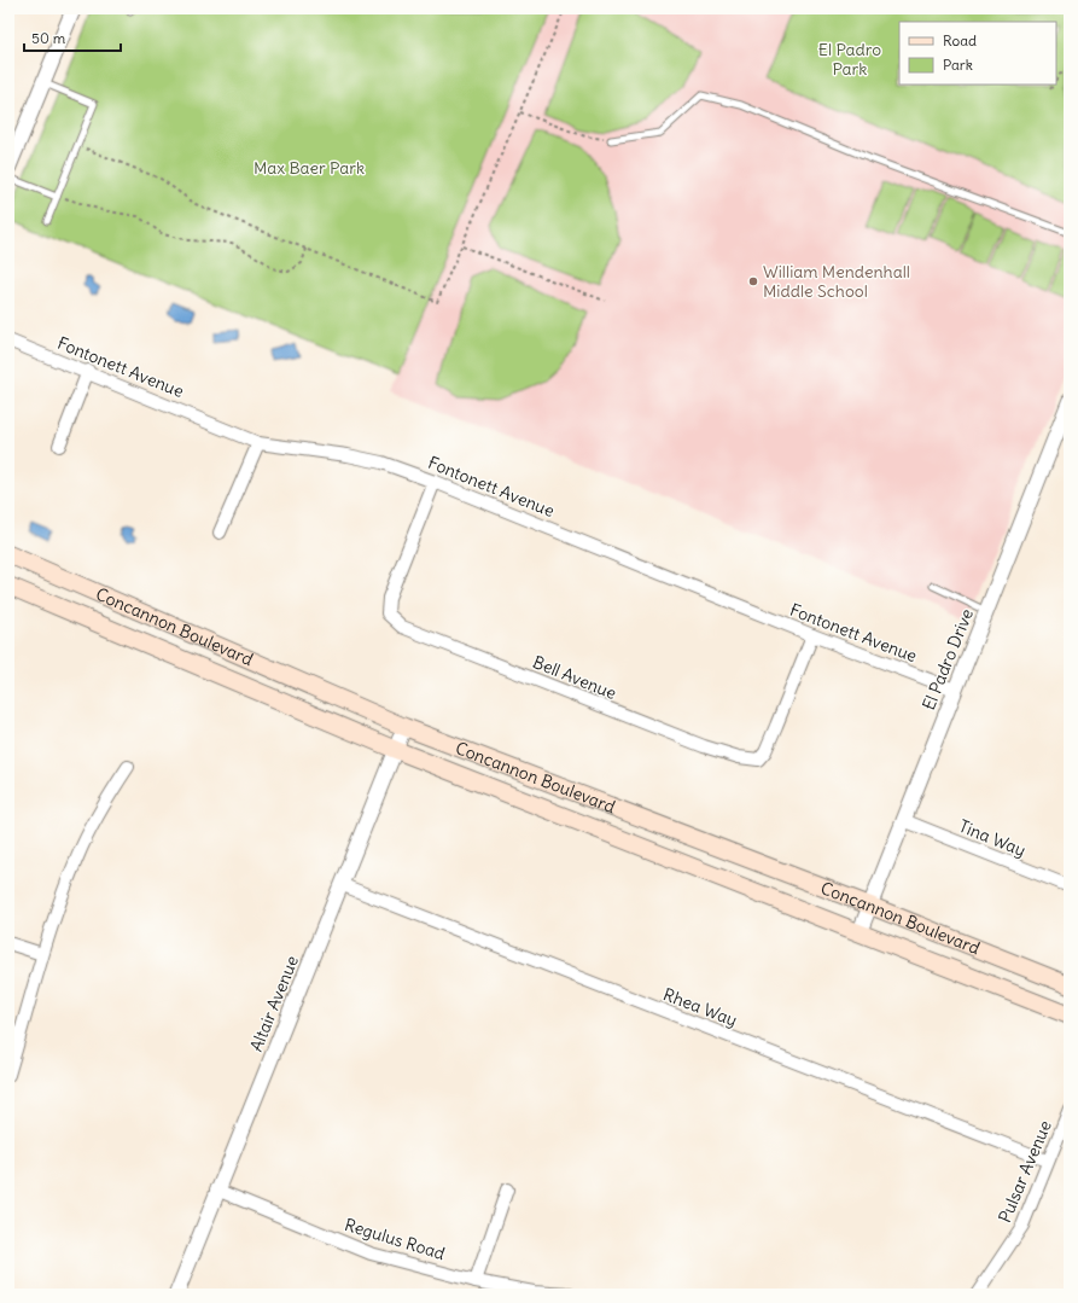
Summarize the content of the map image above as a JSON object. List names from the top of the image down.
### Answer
{
  "streets": {
    "main road": ["Concannon Boulevard"],
    "street": [
      "Fontonett Avenue",
      "El Padro Drive",
      "Bell Avenue",
      "Tina Way",
      "Altair Avenue",
      "Rhea Way",
      "Pulsar Avenue",
      "Regulus Road"
    ]
  },
  "crossings": [
    ["Fontonett Avenue", "El Padro Drive"],
    ["Fontonett Avenue", "Bell Avenue"],
    ["Concannon Boulevard", "El Padro Drive"],
    ["Concannon Boulevard", "Altair Avenue"],
    ["El Padro Drive", "Tina Way"],
    ["Altair Avenue", "Rhea Way"],
    ["Altair Avenue", "Regulus Road"],
    ["Rhea Way", "Pulsar Avenue"]
  ],
  "parks": ["El Padro Park", "Max Baer Park"],
  "places": ["William Mendenhall Middle School"],
  "legend": ["Road", "Park"],
  "scale_bar": "50 m"
}
